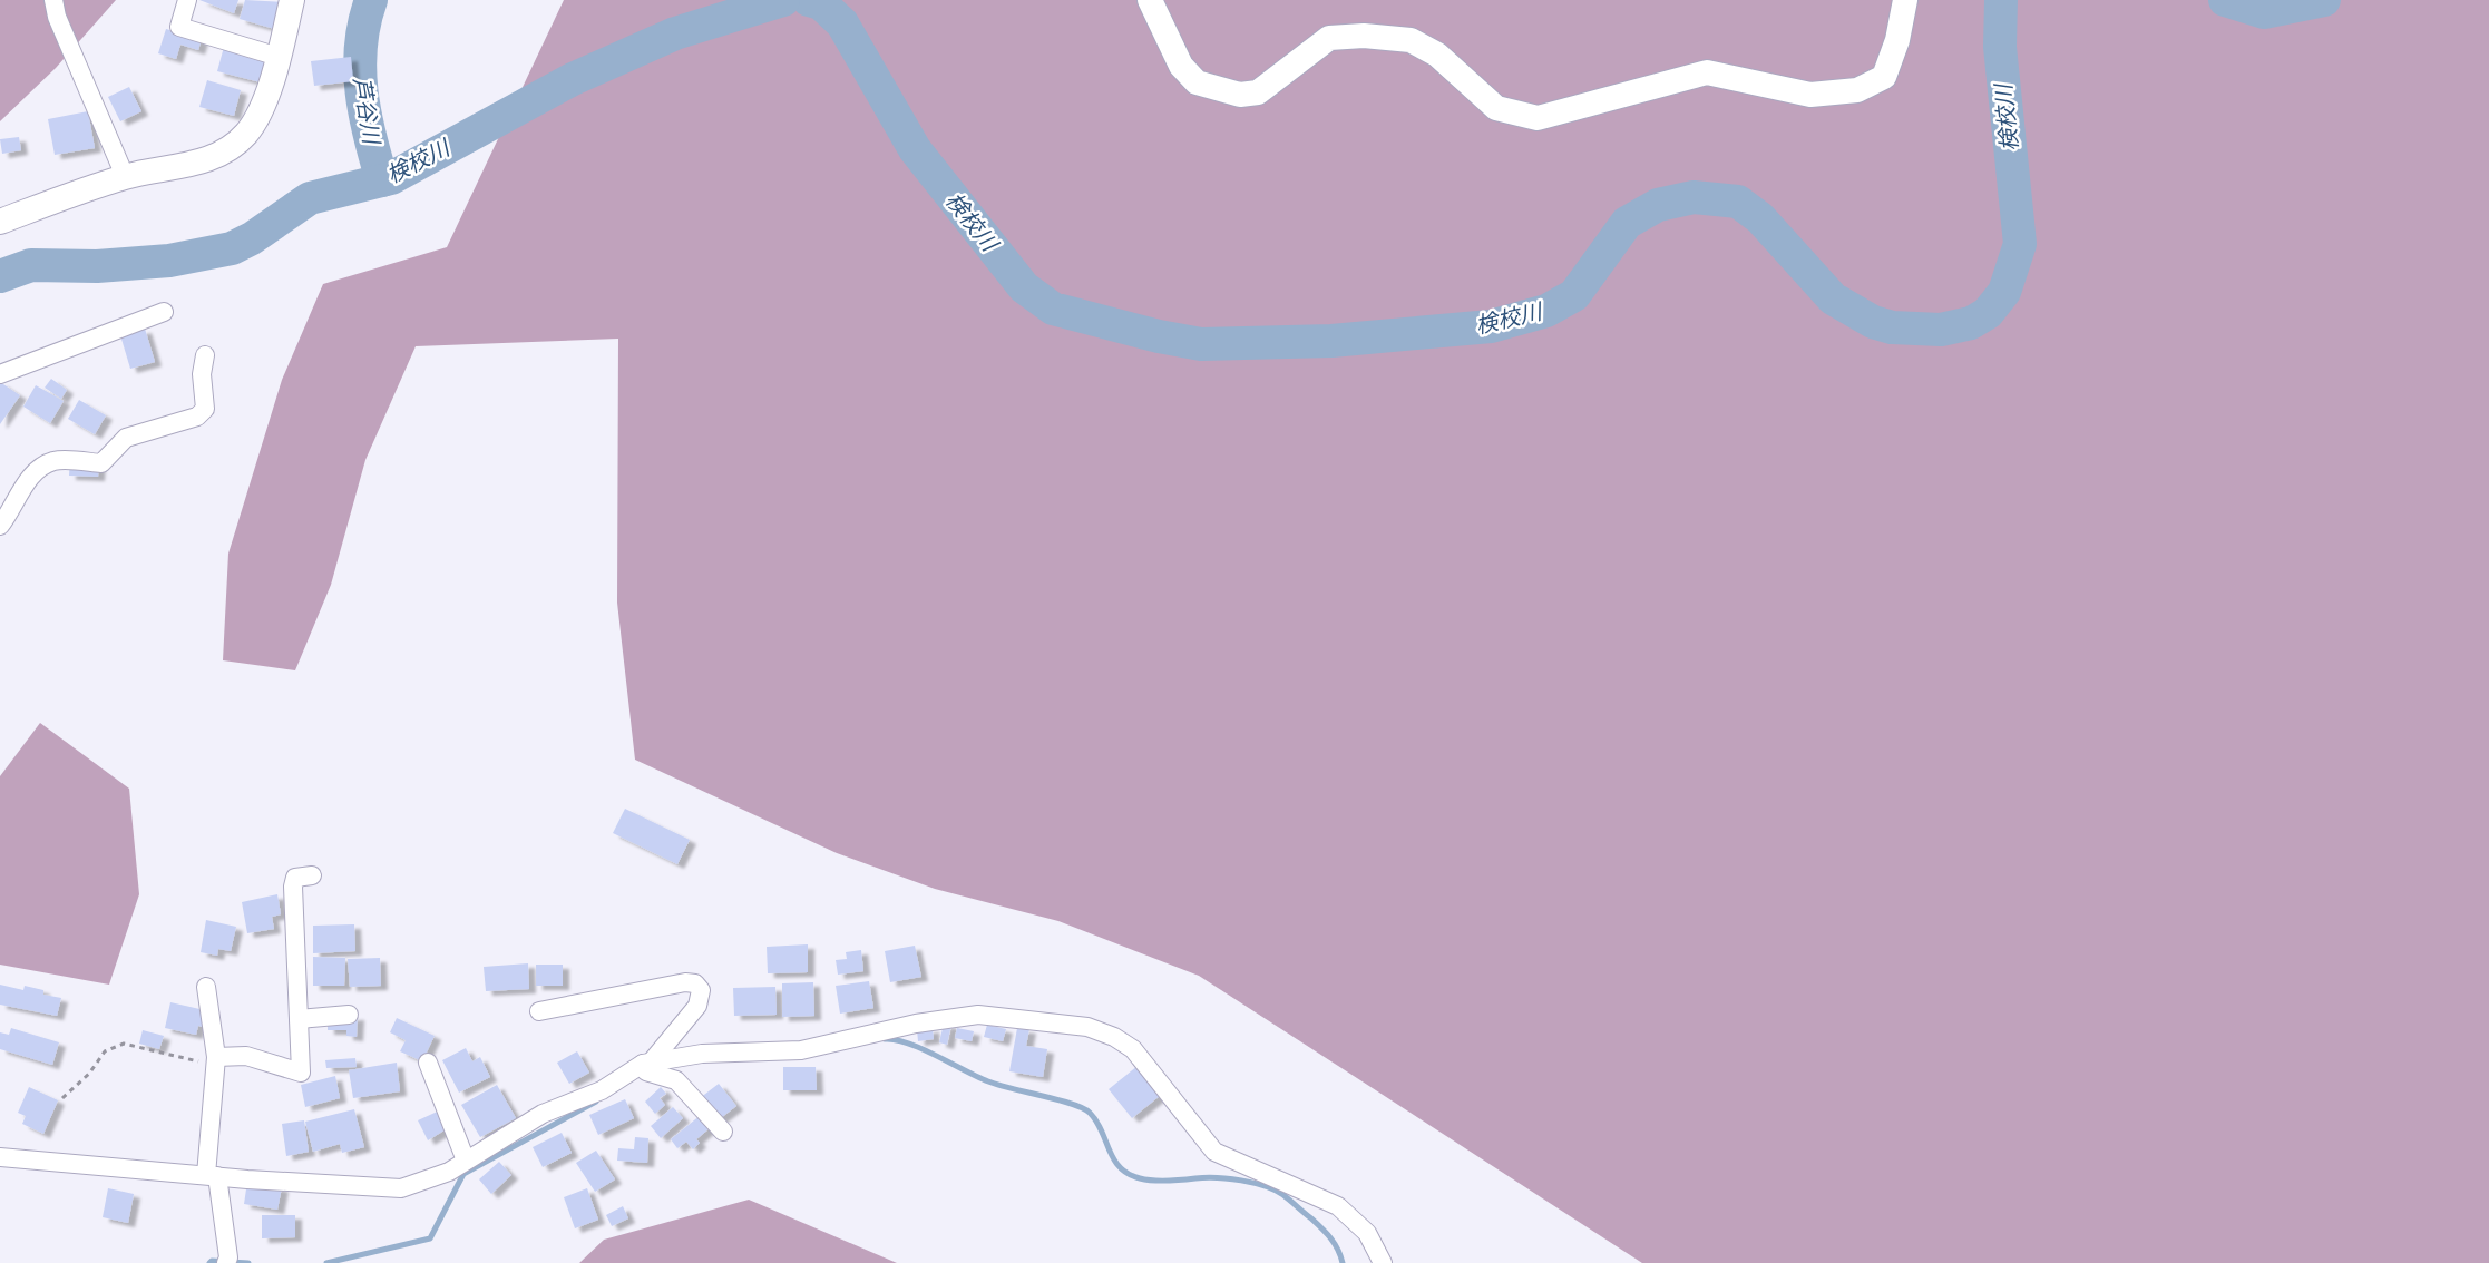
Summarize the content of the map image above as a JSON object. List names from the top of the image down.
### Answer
{
  "water": ["芦谷川", "検校川"]
}
